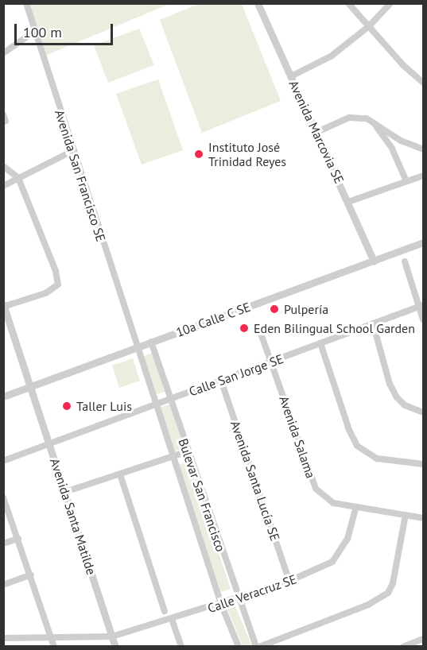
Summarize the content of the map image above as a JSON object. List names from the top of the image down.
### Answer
{
  "streets": {
    "street": [
      "Avenida Marcovia SE",
      "Avenida San Francisco SE",
      "10a Calle C SE",
      "Calle San Jorge SE",
      "Avenida Salama",
      "Avenida Santa Lucía SE",
      "Bulevar San Francisco",
      "Avenida Santa Matilde",
      "Calle Veracruz SE"
    ]
  },
  "crossings": [
    ["Avenida Marcovia SE", "10a Calle C SE"],
    ["Avenida San Francisco SE", "10a Calle C SE"],
    ["Avenida San Francisco SE", "Bulevar San Francisco"],
    ["10a Calle C SE", "Bulevar San Francisco"],
    ["10a Calle C SE", "Avenida Santa Matilde"],
    ["Calle San Jorge SE", "Avenida Salama"],
    ["Calle San Jorge SE", "Avenida Santa Lucía SE"],
    ["Calle San Jorge SE", "Bulevar San Francisco"],
    ["Calle San Jorge SE", "Avenida Santa Matilde"],
    ["Avenida Salama", "Calle Veracruz SE"],
    ["Avenida Santa Lucía SE", "Calle Veracruz SE"],
    ["Bulevar San Francisco", "Calle Veracruz SE"],
    ["Avenida Santa Matilde", "Calle Veracruz SE"]
  ],
  "places": [
    "Instituto José Trinidad Reyes",
    "Pulpería",
    "Eden Bilingual School Garden",
    "Taller Luis"
  ],
  "scale_bar": "100 m"
}
